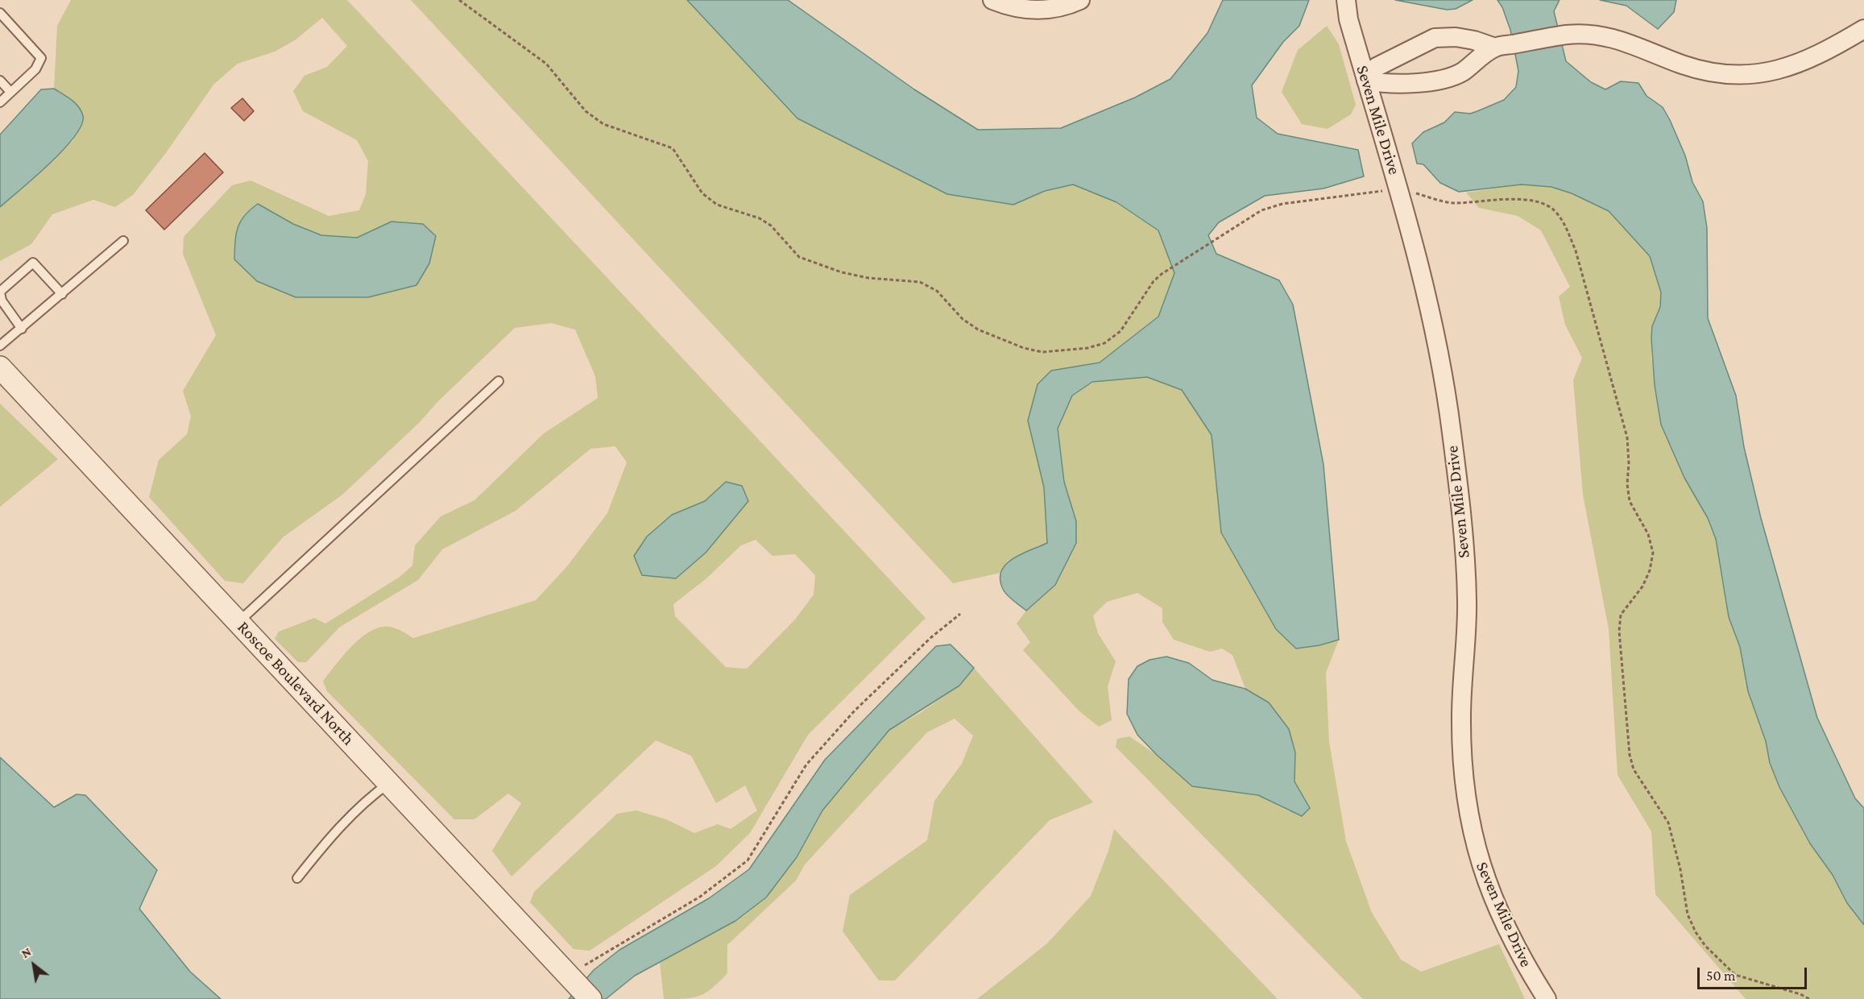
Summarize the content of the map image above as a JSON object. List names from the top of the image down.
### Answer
{
  "streets": {
    "street": ["Seven Mile Drive", "Roscoe Boulevard North"]
  },
  "scale_bar": "50 m",
  "north": "top left"
}
